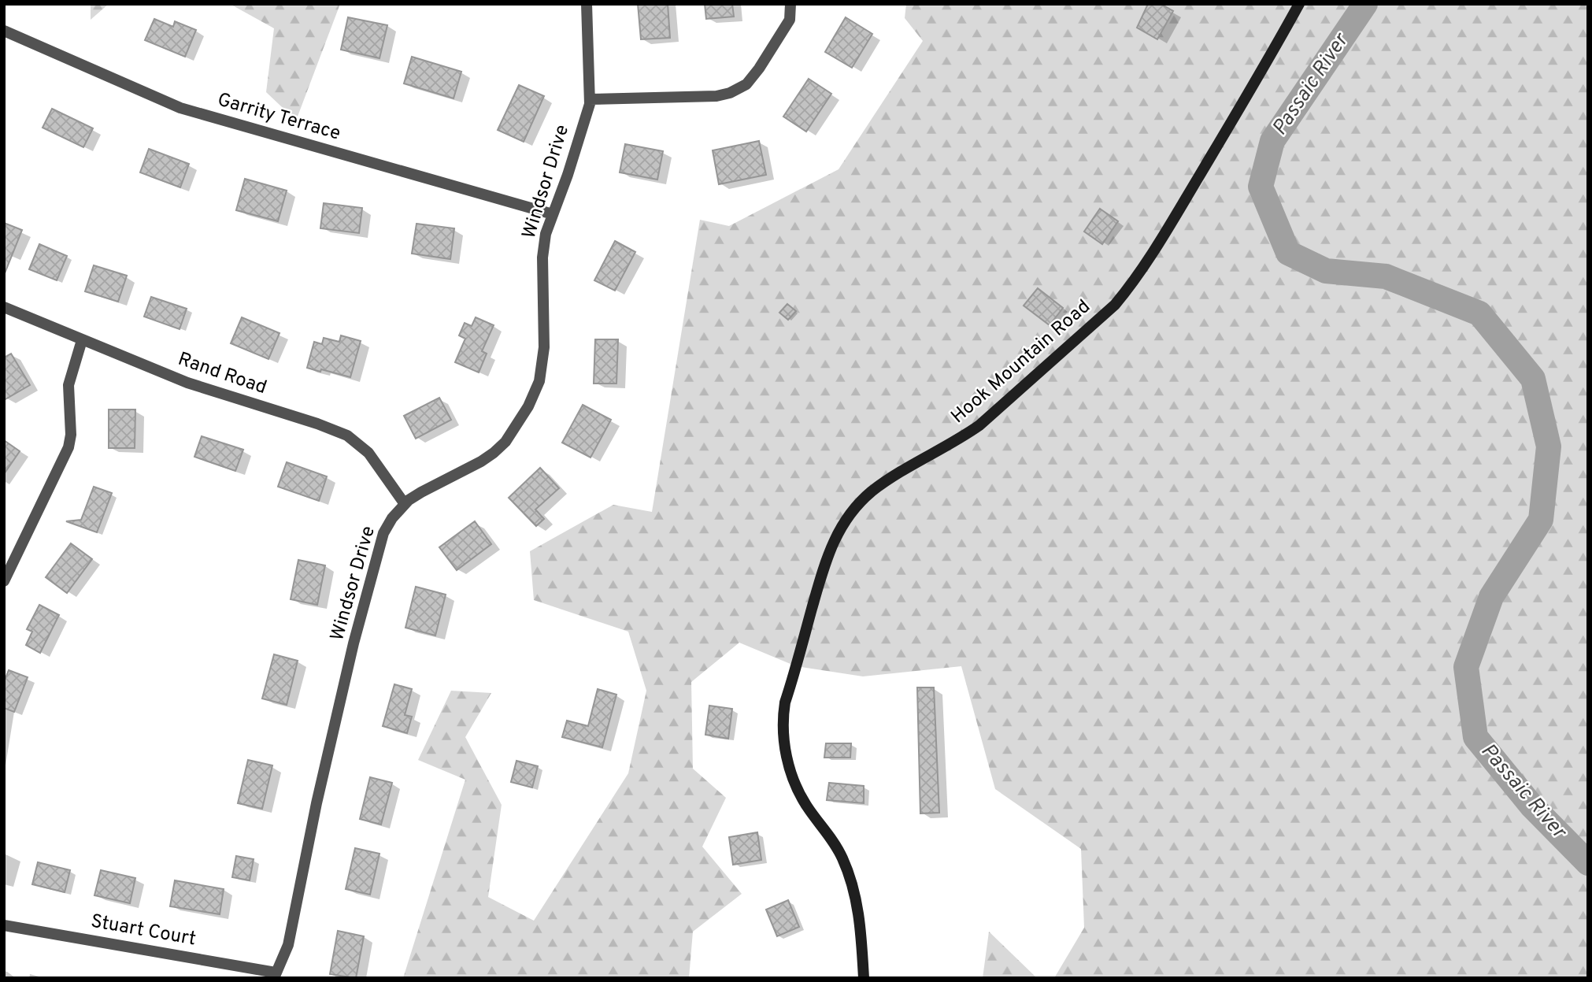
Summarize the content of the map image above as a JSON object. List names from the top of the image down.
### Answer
{
  "streets": {
    "street": [
      "Garrity Terrace",
      "Windsor Drive",
      "Hook Mountain Road",
      "Rand Road",
      "Stuart Court"
    ]
  },
  "crossings": [
    ["Garrity Terrace", "Windsor Drive"],
    ["Windsor Drive", "Rand Road"],
    ["Windsor Drive", "Stuart Court"]
  ],
  "water": ["Passaic River"]
}
